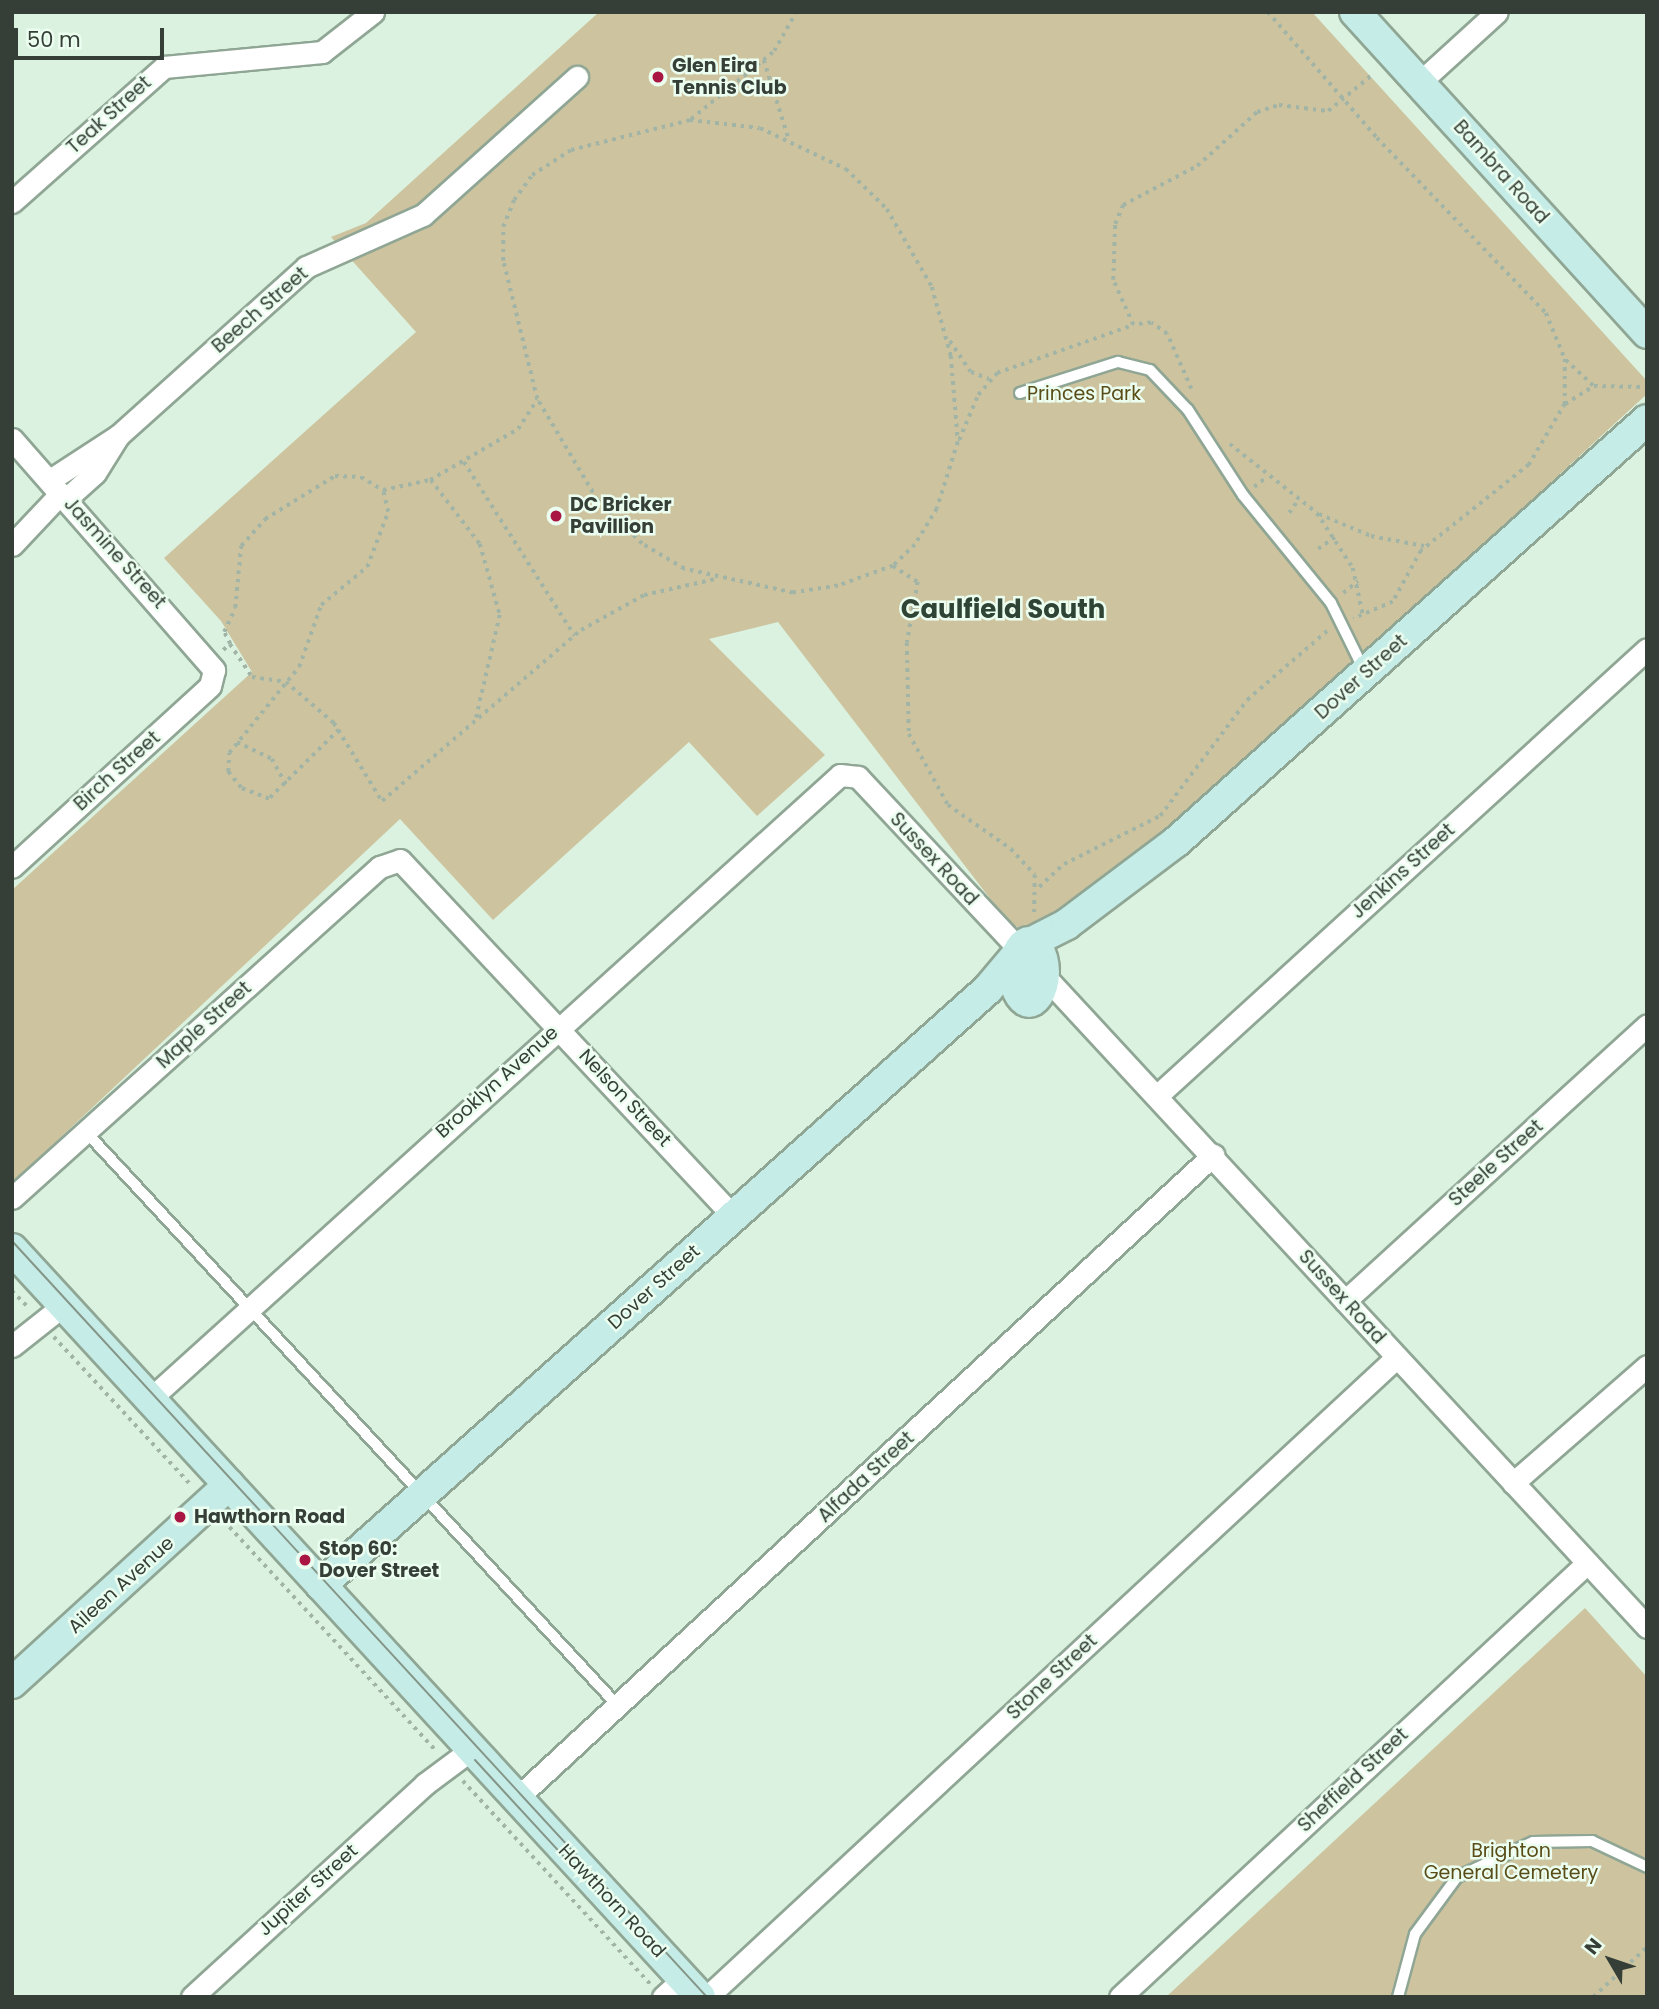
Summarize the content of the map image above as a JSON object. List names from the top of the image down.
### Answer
{
  "streets": {
    "street": [
      "Teak Street",
      "Bambra Road",
      "Beech Street",
      "Jasmine Street",
      "Dover Street",
      "Birch Street",
      "Sussex Road",
      "Jenkins Street",
      "Maple Street",
      "Brooklyn Avenue",
      "Nelson Street",
      "Steele Street",
      "Alfada Street",
      "Aileen Avenue",
      "Stone Street",
      "Sheffield Street",
      "Jupiter Street",
      "Hawthorn Road"
    ]
  },
  "crossings": [
    ["Beech Street", "Jasmine Street"],
    ["Jasmine Street", "Birch Street"],
    ["Dover Street", "Sussex Road"],
    ["Dover Street", "Nelson Street"],
    ["Dover Street", "Hawthorn Road"],
    ["Sussex Road", "Jenkins Street"],
    ["Sussex Road", "Brooklyn Avenue"],
    ["Sussex Road", "Steele Street"],
    ["Sussex Road", "Alfada Street"],
    ["Sussex Road", "Stone Street"],
    ["Sussex Road", "Sheffield Street"],
    ["Maple Street", "Nelson Street"],
    ["Brooklyn Avenue", "Nelson Street"],
    ["Brooklyn Avenue", "Hawthorn Road"],
    ["Alfada Street", "Hawthorn Road"],
    ["Aileen Avenue", "Hawthorn Road"],
    ["Jupiter Street", "Hawthorn Road"]
  ],
  "districts": ["Caulfield South"],
  "parks": ["Princes Park", "Brighton General Cemetery"],
  "places": [
    "Glen Eira Tennis Club",
    "DC Bricker Pavillion",
    "Hawthorn Road",
    "Stop 60: Dover Street"
  ],
  "scale_bar": "50 m",
  "north": "top left"
}
